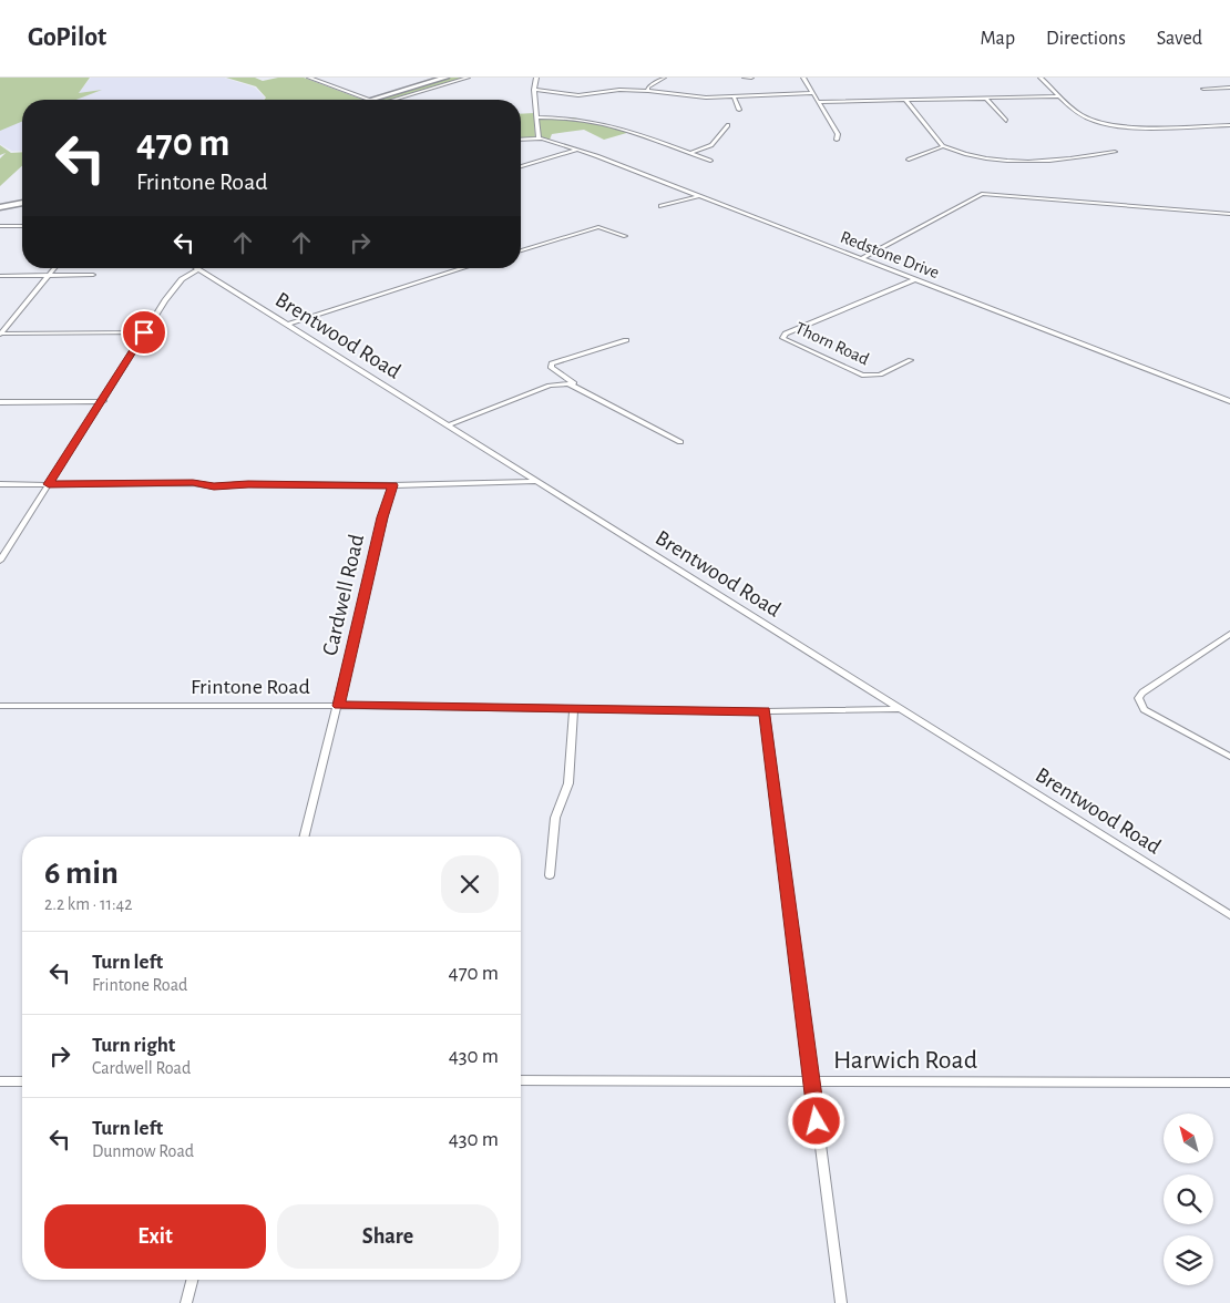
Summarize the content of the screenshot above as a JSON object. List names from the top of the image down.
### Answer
{
  "streets": {
    "street": [
      "Redstone Drive",
      "Brentwood Road",
      "Thorn Road",
      "Cardwell Road",
      "Frintone Road",
      "Harwich Road"
    ]
  },
  "crossings": [
    ["Redstone Drive", "Thorn Road"],
    ["Brentwood Road", "Frintone Road"],
    ["Cardwell Road", "Frintone Road"]
  ],
  "north": "top left",
  "page": {
    "header": "GoPilot",
    "nav": ["Map", "Directions", "Saved"],
    "turn": ["470 m", "Frintone Road"],
    "heading": ["6 min", "2.2 km · 11:42"],
    "list": [
      {
        "name": "Turn left",
        "note": "Frintone Road",
        "value": "470 m"
      },
      {
        "name": "Turn right",
        "note": "Cardwell Road",
        "value": "430 m"
      },
      {
        "name": "Turn left",
        "note": "Dunmow Road",
        "value": "430 m"
      }
    ],
    "buttons": ["Exit", "Share"]
  }
}
